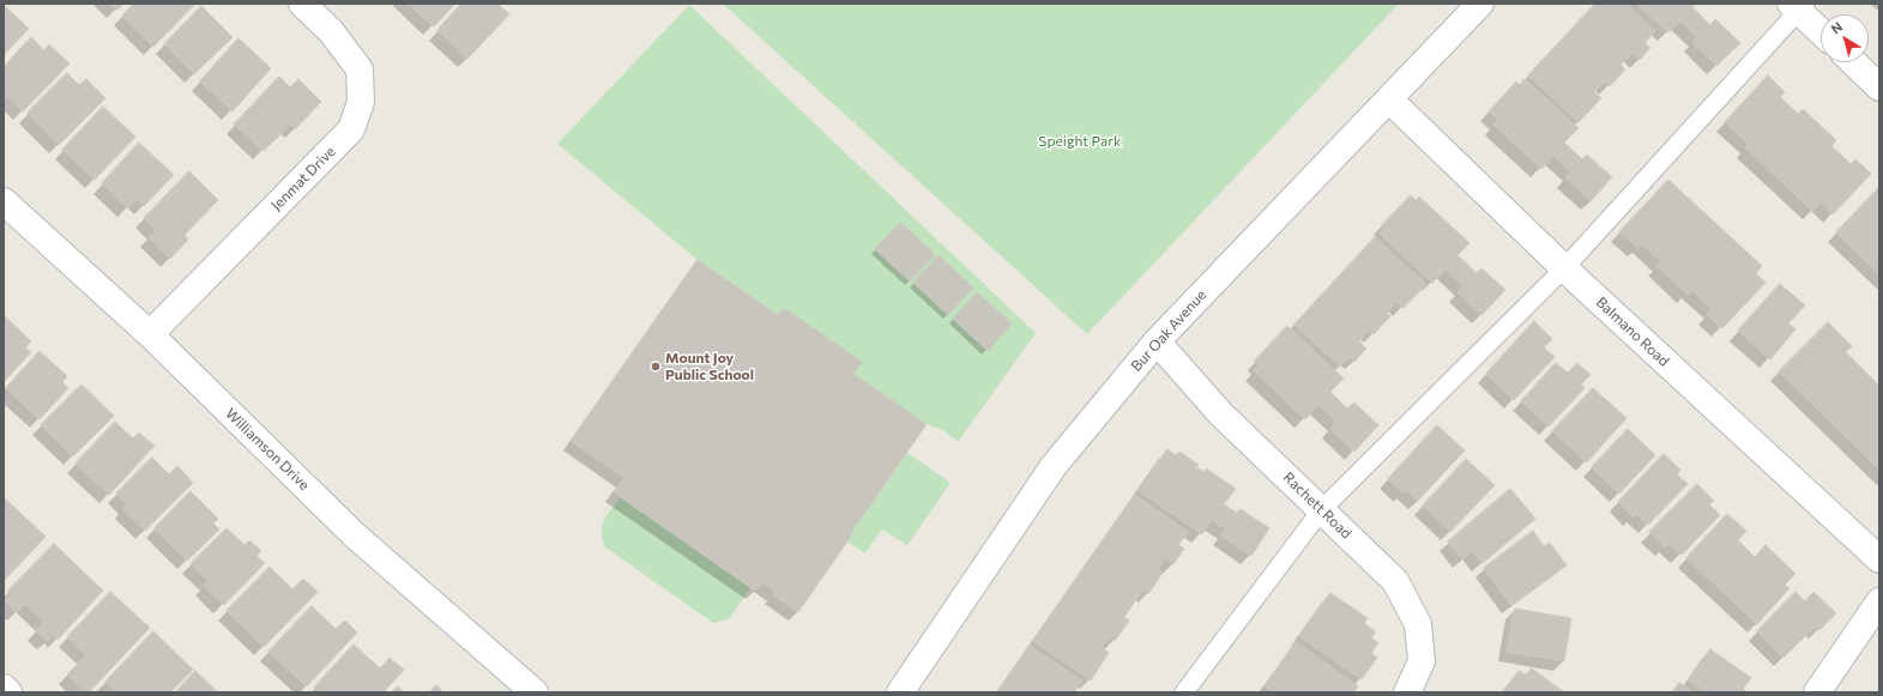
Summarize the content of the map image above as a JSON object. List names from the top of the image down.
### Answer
{
  "streets": {
    "street": [
      "Jenmat Drive",
      "Bur Oak Avenue",
      "Balmano Road",
      "Williamson Drive",
      "Rachett Road"
    ]
  },
  "crossings": [
    ["Jenmat Drive", "Williamson Drive"],
    ["Bur Oak Avenue", "Balmano Road"],
    ["Bur Oak Avenue", "Rachett Road"]
  ],
  "parks": ["Speight Park"],
  "places": ["Mount Joy Public School"],
  "north": "top left"
}
